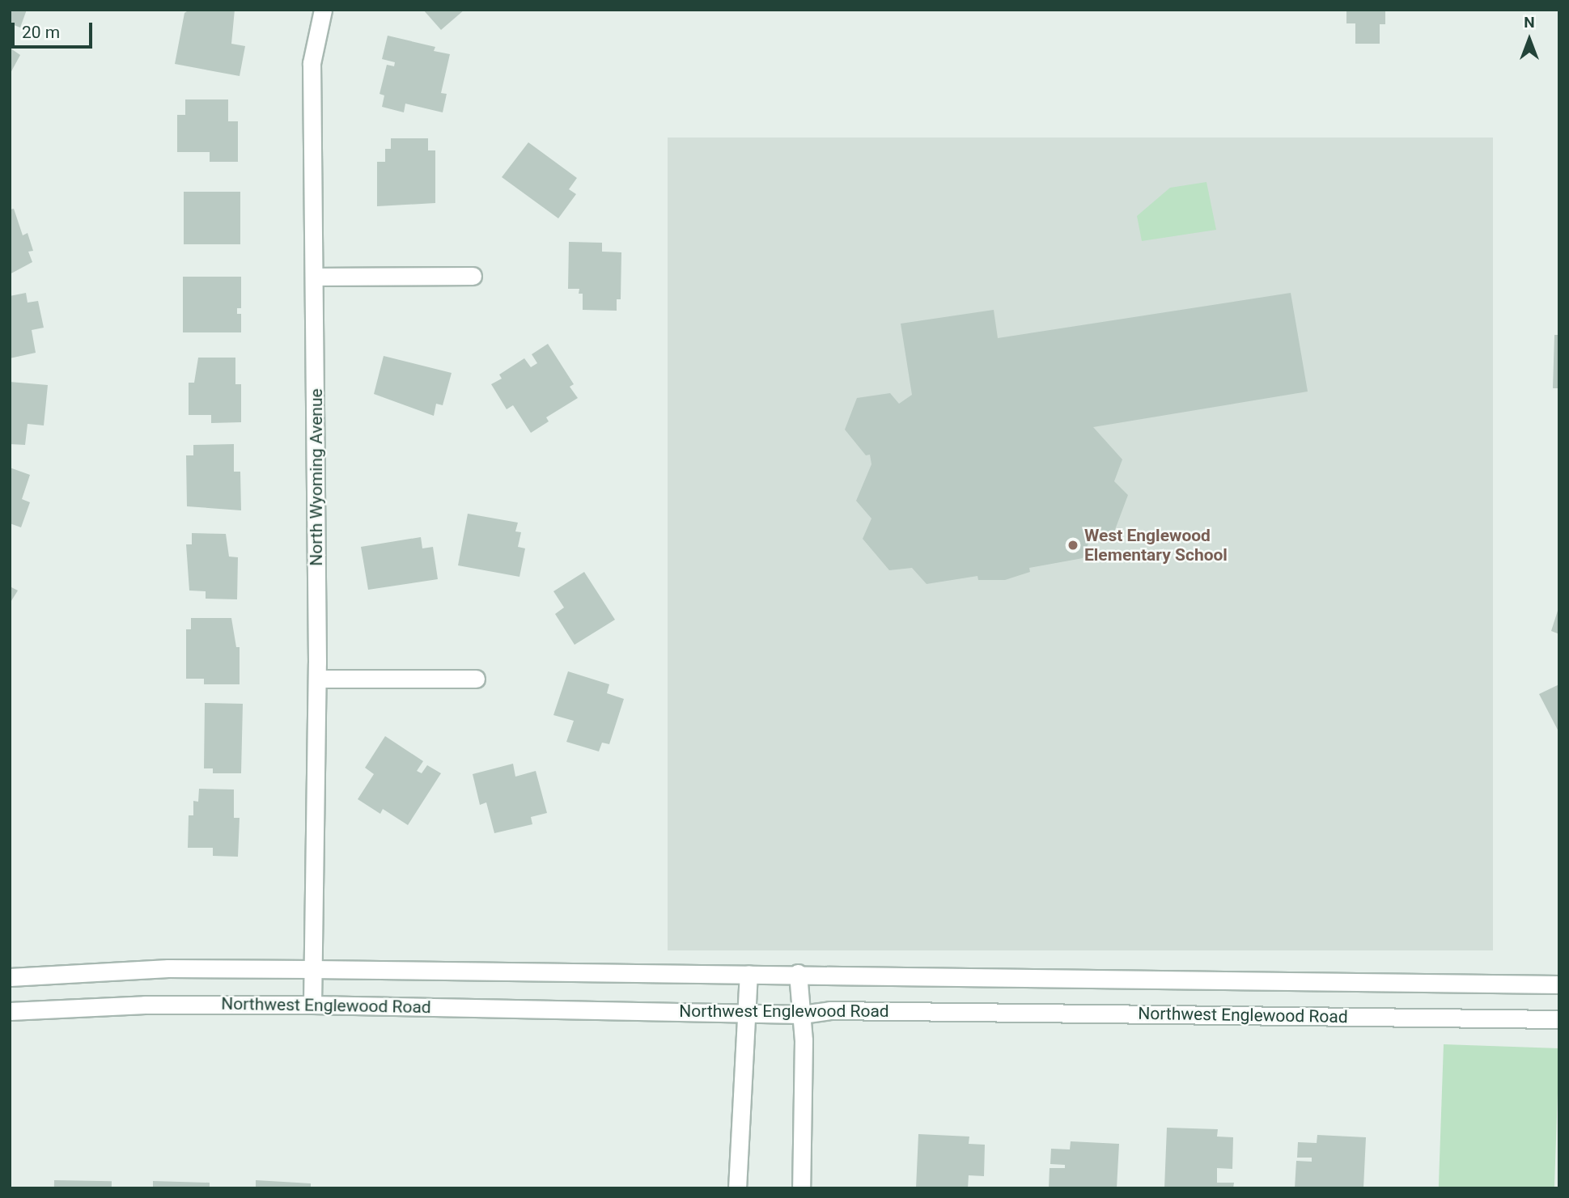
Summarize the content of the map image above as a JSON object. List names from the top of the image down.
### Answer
{
  "streets": {
    "main road": ["North Wyoming Avenue", "Northwest Englewood Road"]
  },
  "crossings": [
    ["North Wyoming Avenue", "Northwest Englewood Road"]
  ],
  "places": ["West Englewood Elementary School"],
  "scale_bar": "20 m",
  "north": "top"
}
